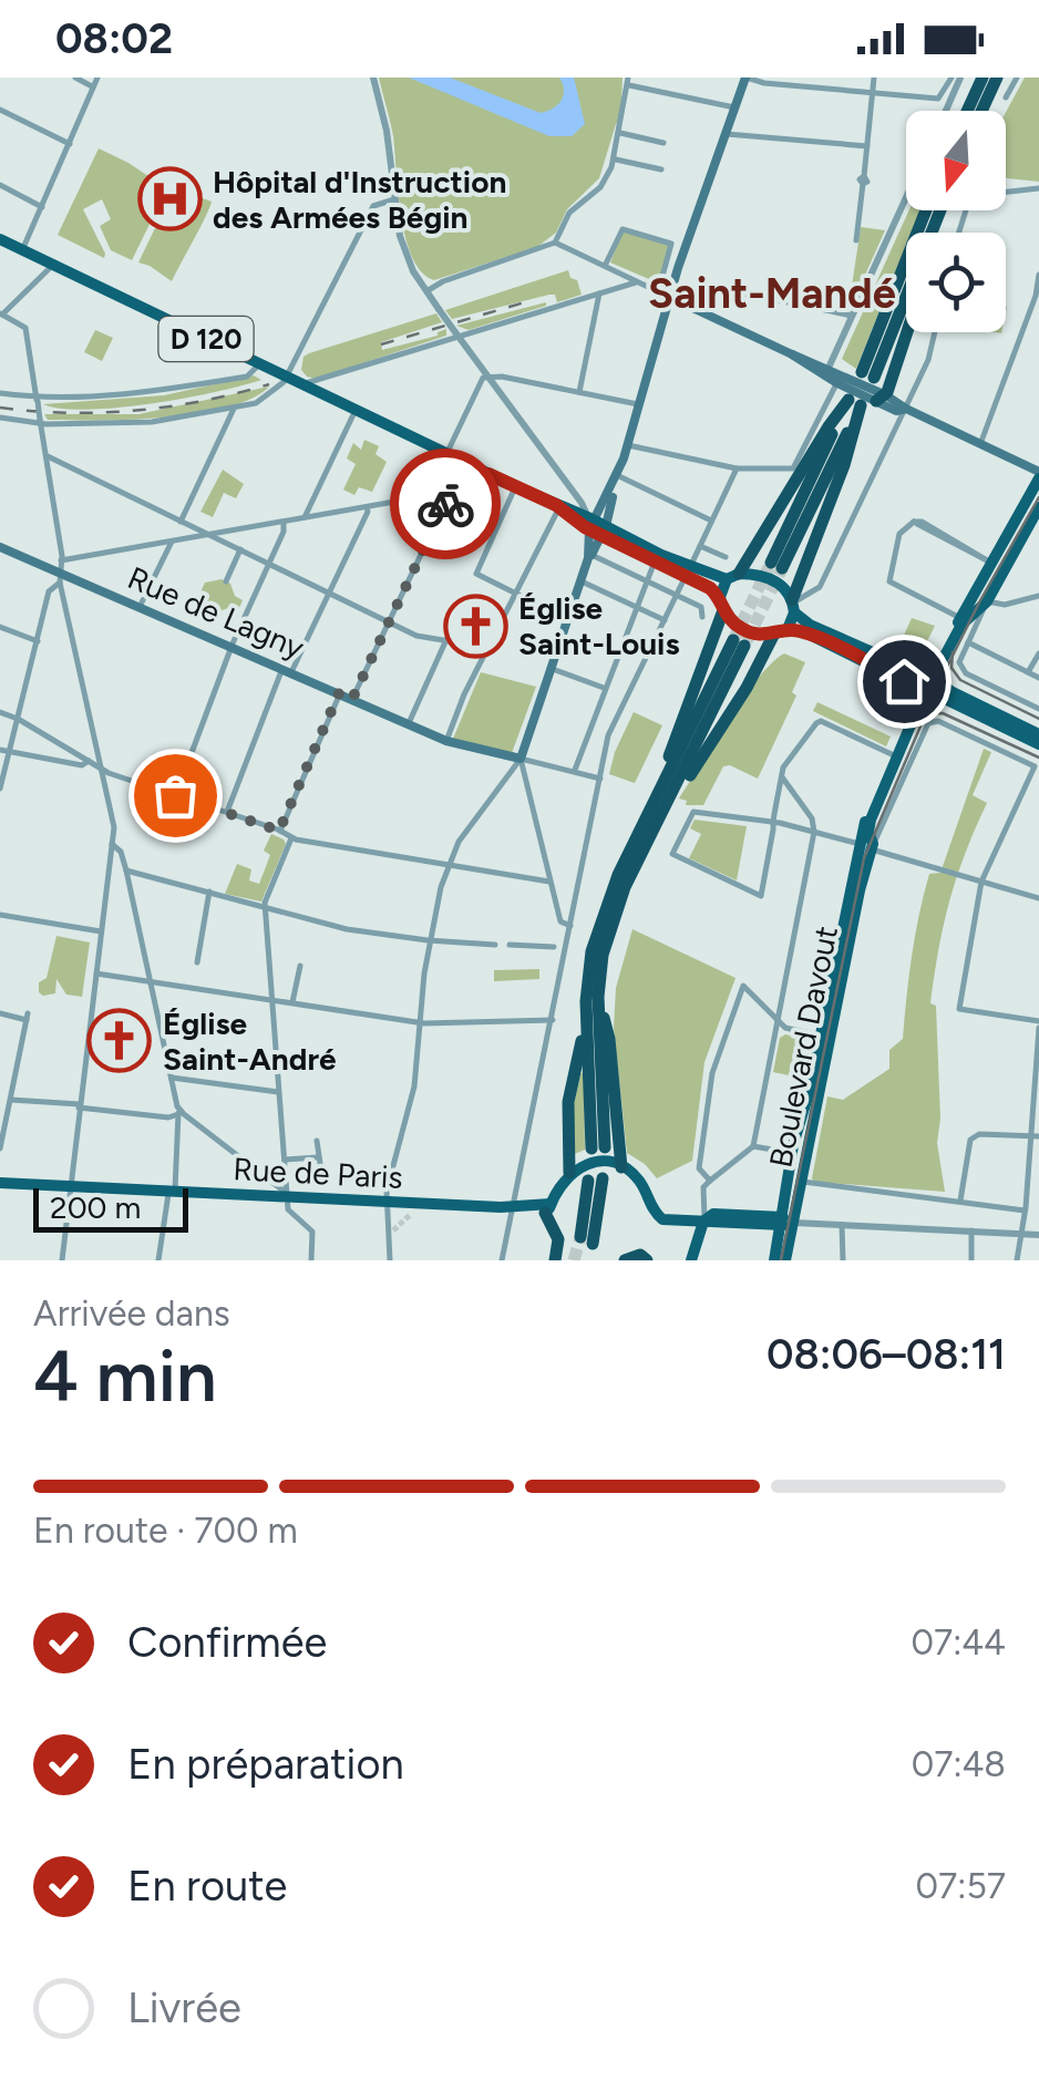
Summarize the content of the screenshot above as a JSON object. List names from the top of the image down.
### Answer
{
  "streets": {
    "main road": [
      "D 120",
      "Rue de Lagny",
      "Boulevard Davout",
      "Rue de Paris"
    ]
  },
  "districts": ["Saint-Mandé"],
  "places": {
    "hospital": ["Hôpital d'Instruction des Armées Bégin"],
    "church": ["Église Saint-Louis", "Église Saint-André"]
  },
  "scale_bar": "200 m",
  "north": "bottom",
  "page": {
    "status": "08:02",
    "scale": "200 m",
    "heading": ["4 min", "Arrivée dans", "08:06–08:11"],
    "bar": "En route · 700 m",
    "list": [
      ["Confirmée", "07:44"],
      ["En préparation", "07:48"],
      ["En route", "07:57"],
      "Livrée"
    ]
  }
}
